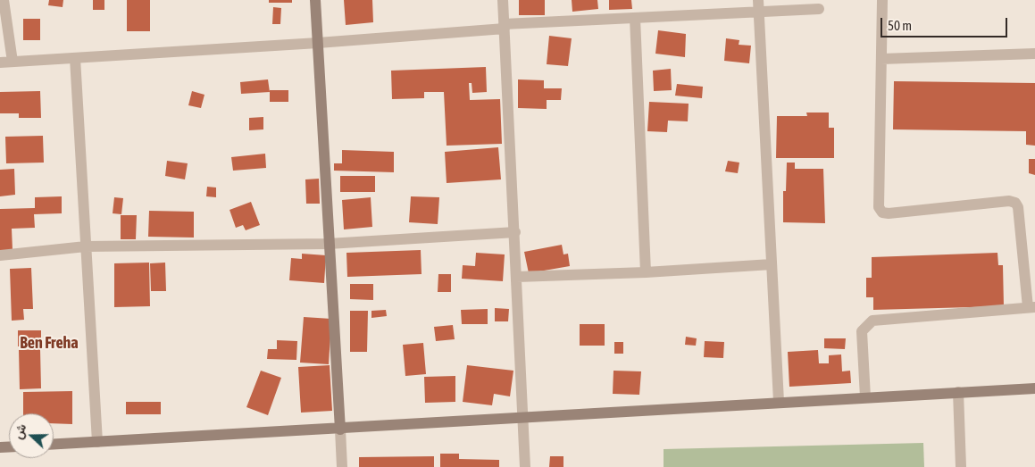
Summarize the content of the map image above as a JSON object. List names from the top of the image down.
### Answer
{
  "districts": ["Ben Freha"],
  "scale_bar": "50 m",
  "north": "left"
}
